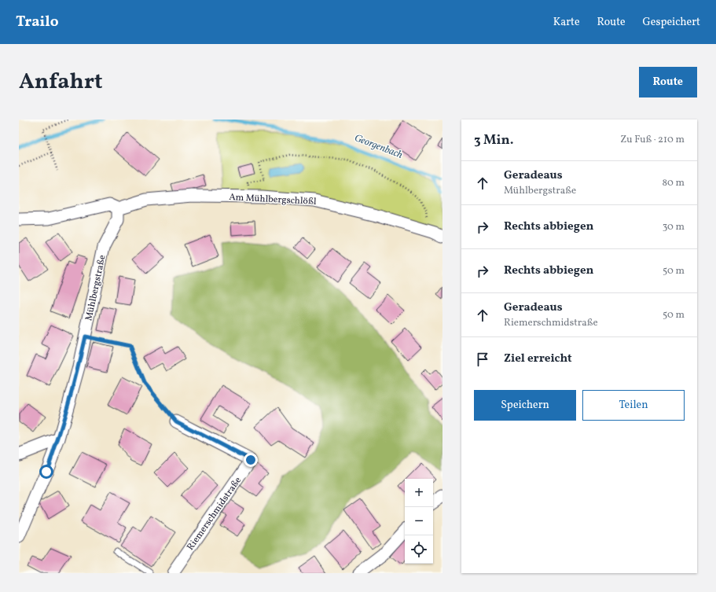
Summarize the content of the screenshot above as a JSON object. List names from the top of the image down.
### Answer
{
  "streets": {
    "street": ["Am Mühlbergschlößl", "Mühlbergstraße", "Riemerschmidstraße"]
  },
  "crossings": [
    ["Am Mühlbergschlößl", "Mühlbergstraße"]
  ],
  "water": ["Georgenbach"],
  "page": {
    "header": "Trailo",
    "nav": ["Karte", "Route", "Gespeichert"],
    "title": "Anfahrt",
    "buttons": [
      "Route",
      ["Speichern", "Teilen"]
    ],
    "heading": ["3 Min.", "Zu Fuß · 210 m"],
    "list": [
      ["Geradeaus", "Mühlbergstraße", "80 m"],
      ["Rechts abbiegen", "30 m"],
      ["Rechts abbiegen", "50 m"],
      ["Geradeaus", "Riemerschmidstraße", "50 m"],
      "Ziel erreicht"
    ],
    "map_buttons": ["+", "−"]
  }
}
